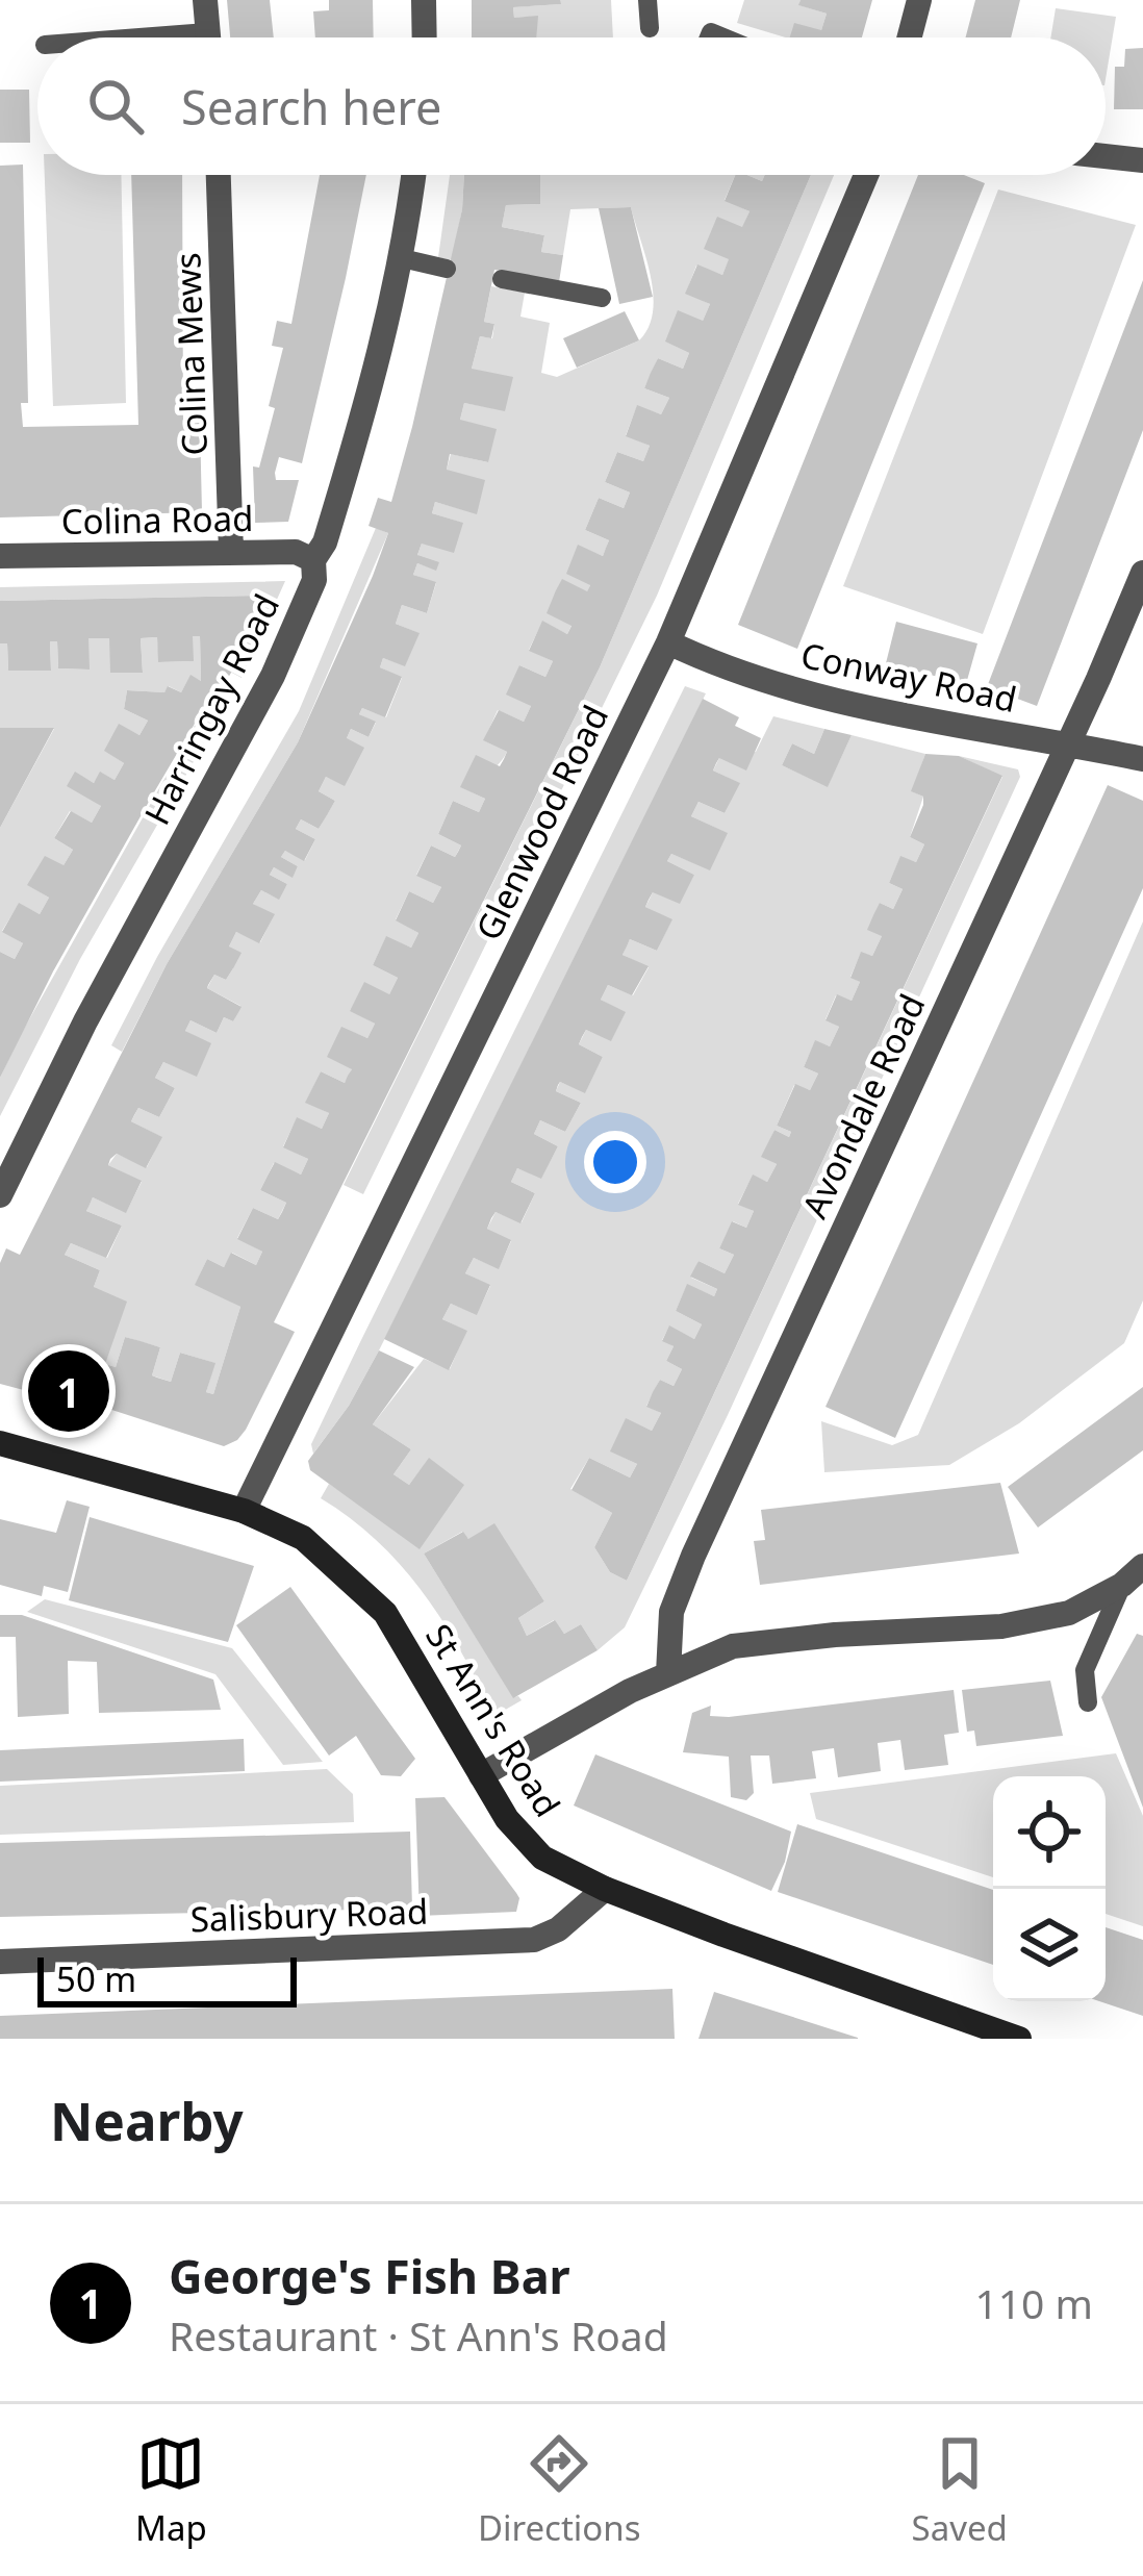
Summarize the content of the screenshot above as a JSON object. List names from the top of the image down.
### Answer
{
  "streets": {
    "main road": ["St Ann's Road"],
    "street": [
      "Colina Mews",
      "Colina Road",
      "Conway Road",
      "Harringay Road",
      "Glenwood Road",
      "Avondale Road",
      "Salisbury Road"
    ]
  },
  "crossings": [
    ["Colina Mews", "Colina Road"],
    ["Colina Road", "Harringay Road"],
    ["Conway Road", "Glenwood Road"],
    ["Conway Road", "Avondale Road"],
    ["Glenwood Road", "St Ann's Road"],
    ["St Ann's Road", "Salisbury Road"]
  ],
  "scale_bar": "50 m",
  "page": {
    "search": "Search here",
    "pins": "1",
    "scale": "50 m",
    "heading": "Nearby",
    "list": [
      {
        "mark": "1",
        "name": "George's Fish Bar",
        "note": "Restaurant · St Ann's Road",
        "value": "110 m"
      }
    ],
    "nav": ["Map", "Directions", "Saved"]
  }
}
